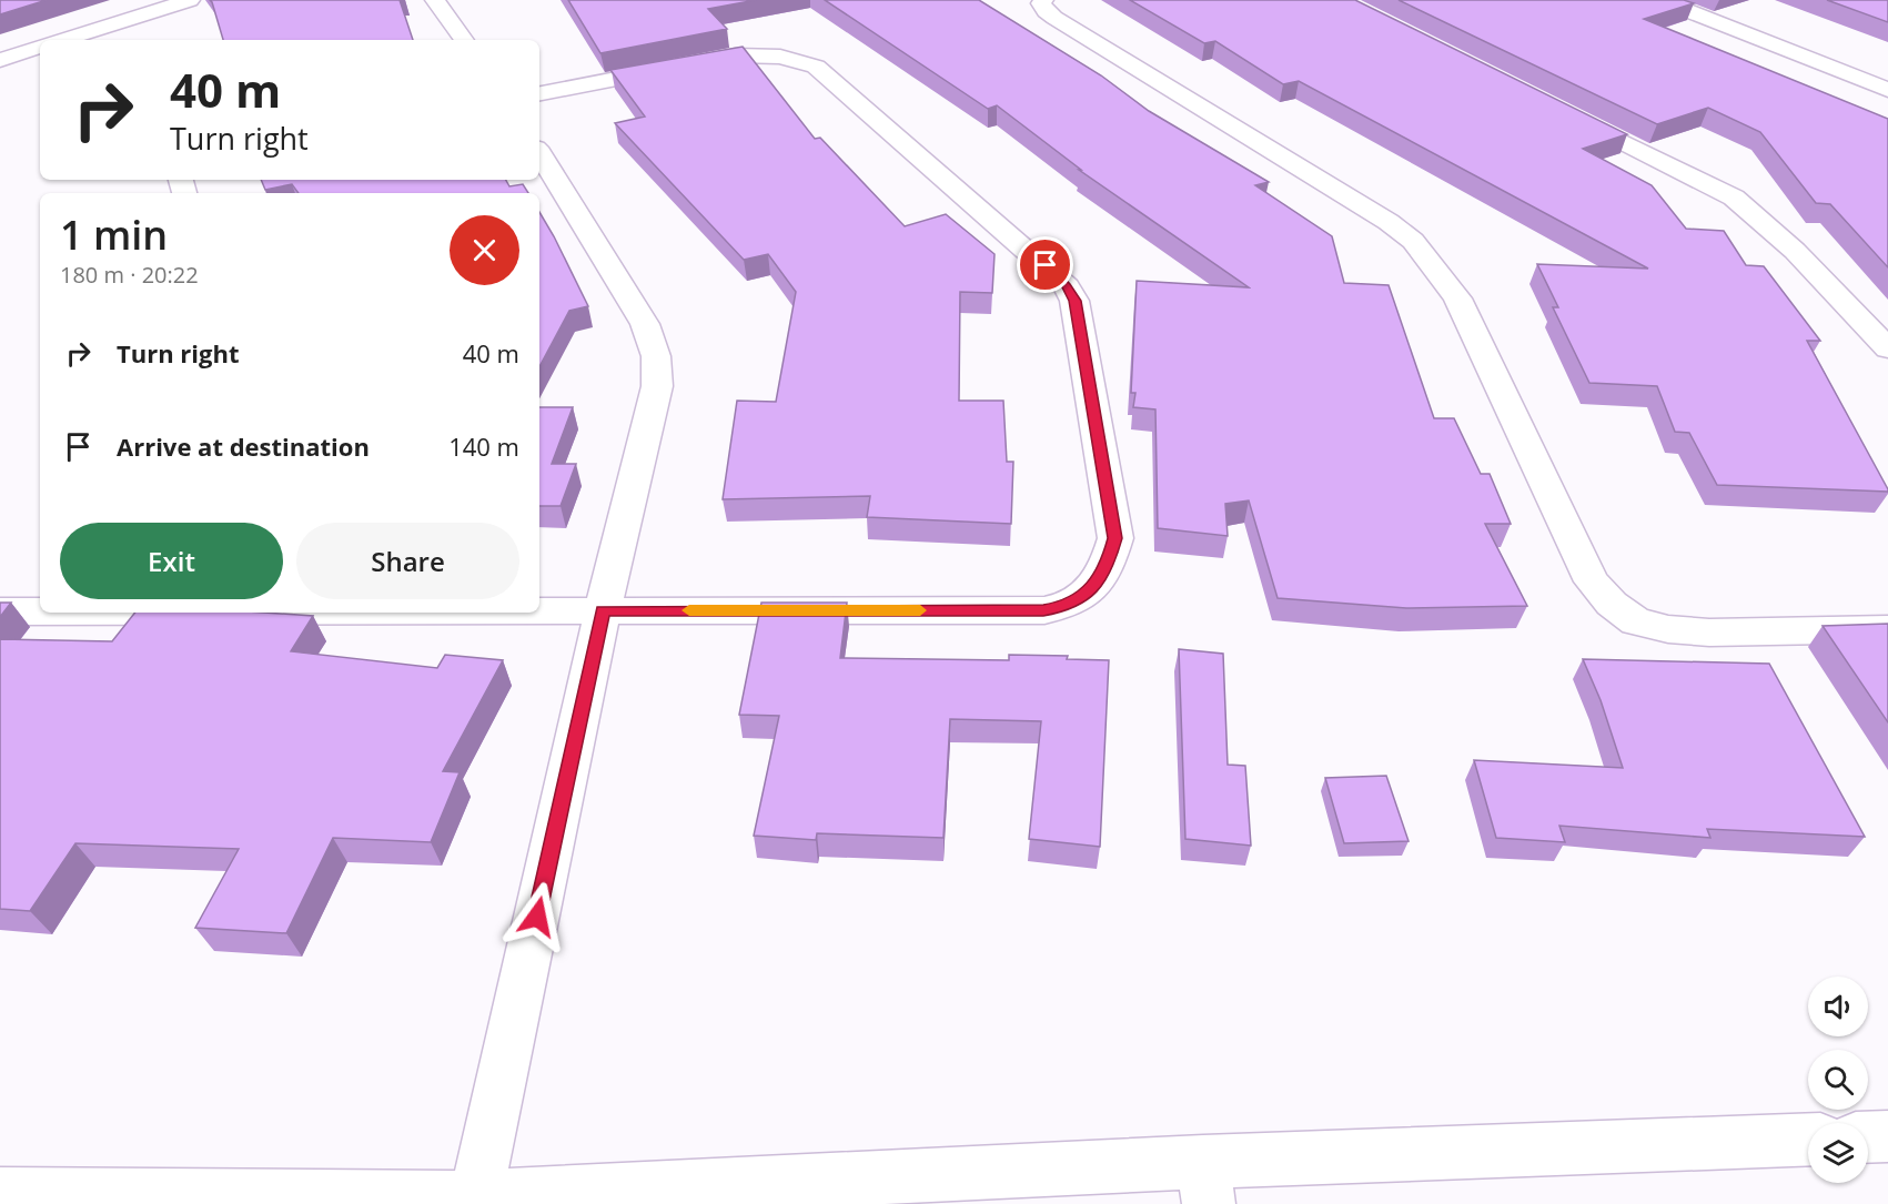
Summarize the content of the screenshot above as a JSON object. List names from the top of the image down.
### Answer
{
  "page": {
    "turn": ["40 m", "Turn right"],
    "heading": ["1 min", "180 m · 20:22"],
    "list": [
      {
        "name": "Turn right",
        "value": "40 m"
      },
      {
        "name": "Arrive at destination",
        "value": "140 m"
      }
    ],
    "buttons": ["Exit", "Share"]
  }
}
